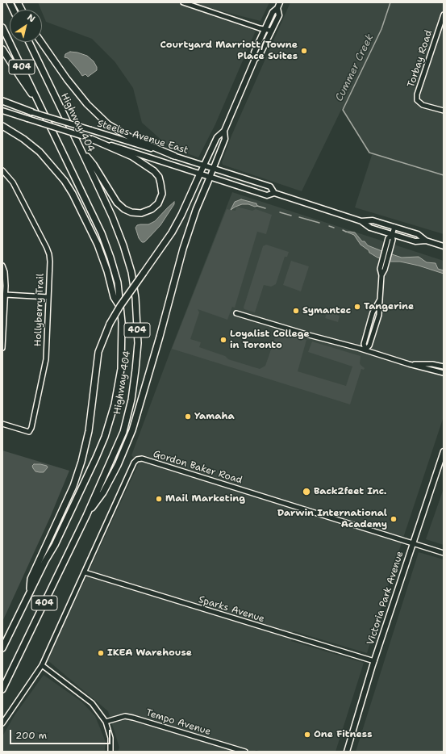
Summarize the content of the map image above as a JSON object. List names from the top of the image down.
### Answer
{
  "streets": {
    "highway": ["404", "Highway 404"],
    "main road": ["Steeles Avenue East", "Victoria Park Avenue"],
    "street": [
      "Torbay Road",
      "Hollyberry Trail",
      "Gordon Baker Road",
      "Sparks Avenue",
      "Tempo Avenue"
    ]
  },
  "crossings": [
    ["Gordon Baker Road", "Victoria Park Avenue"],
    ["Gordon Baker Road", "Sparks Avenue"],
    ["Victoria Park Avenue", "Sparks Avenue"]
  ],
  "water": ["Cummer Creek"],
  "places": [
    "Courtyard Marriott/Towne Place Suites",
    "Tangerine",
    "Symantec",
    "Loyalist College in Toronto",
    "Yamaha",
    "Back2feet Inc.",
    "Mail Marketing",
    "Darwin International Academy",
    "IKEA Warehouse",
    "One Fitness"
  ],
  "scale_bar": "200 m",
  "north": "top right"
}
